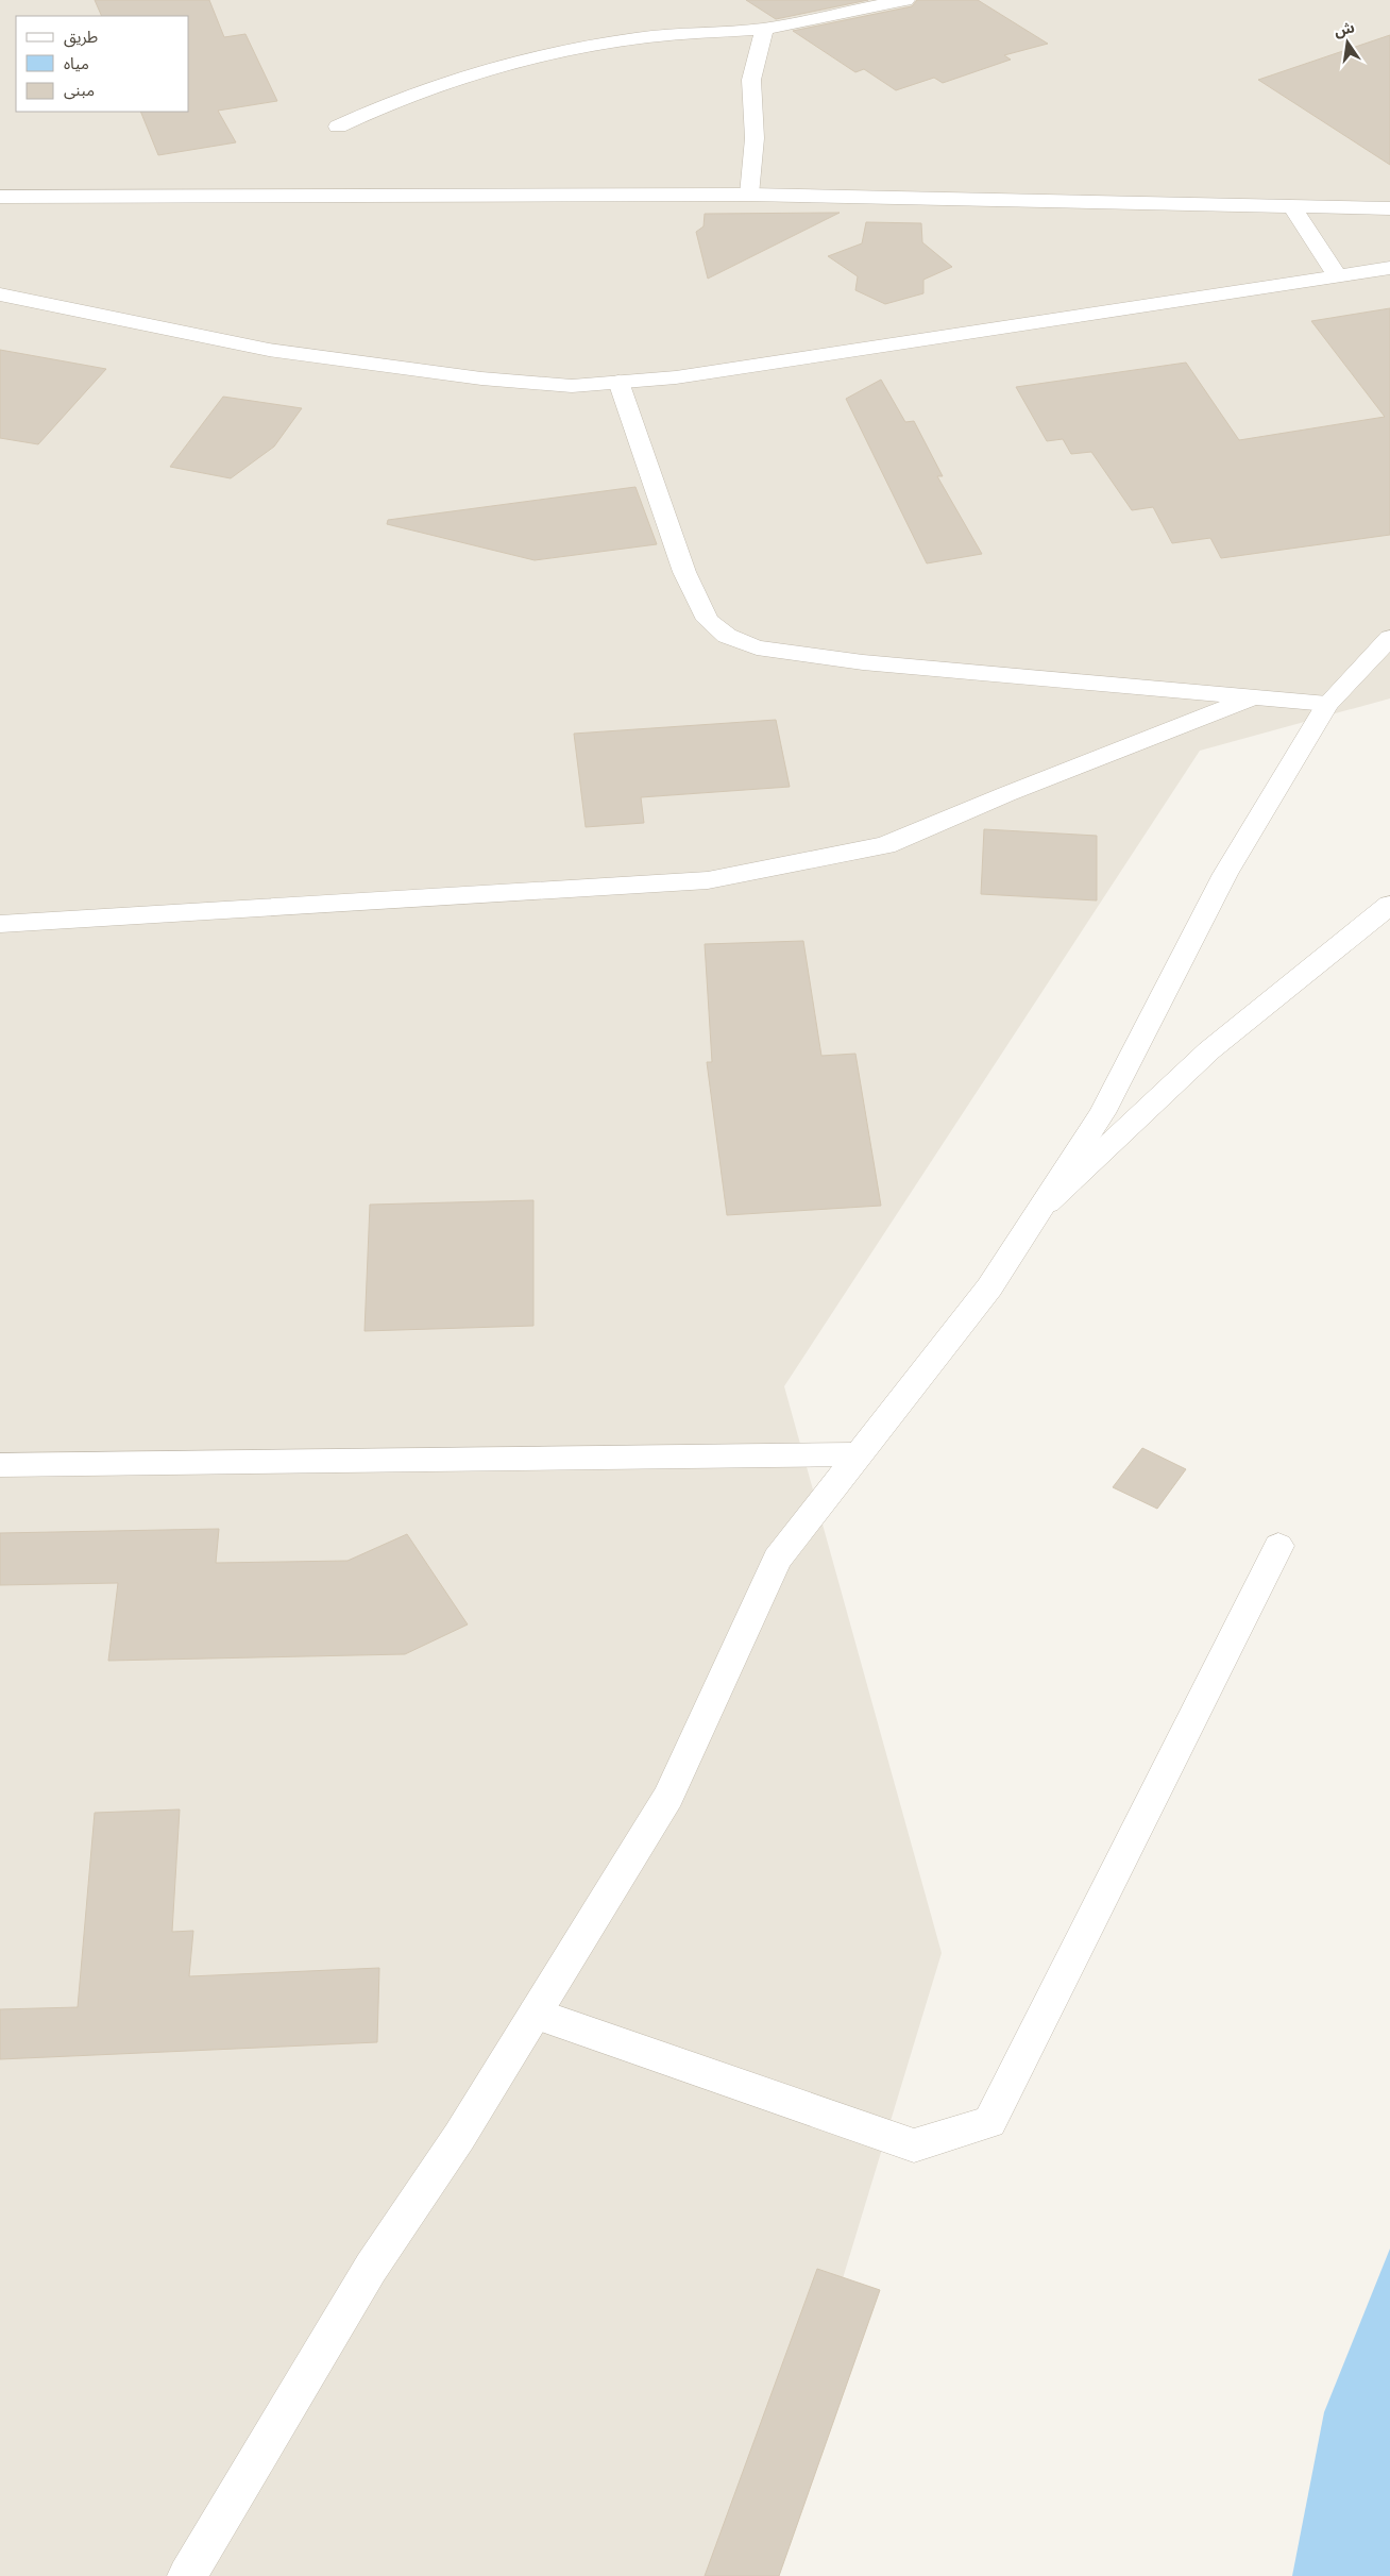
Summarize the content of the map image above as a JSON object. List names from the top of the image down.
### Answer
{
  "legend": ["طريق", "مياه", "مبنى"],
  "north": "top"
}
